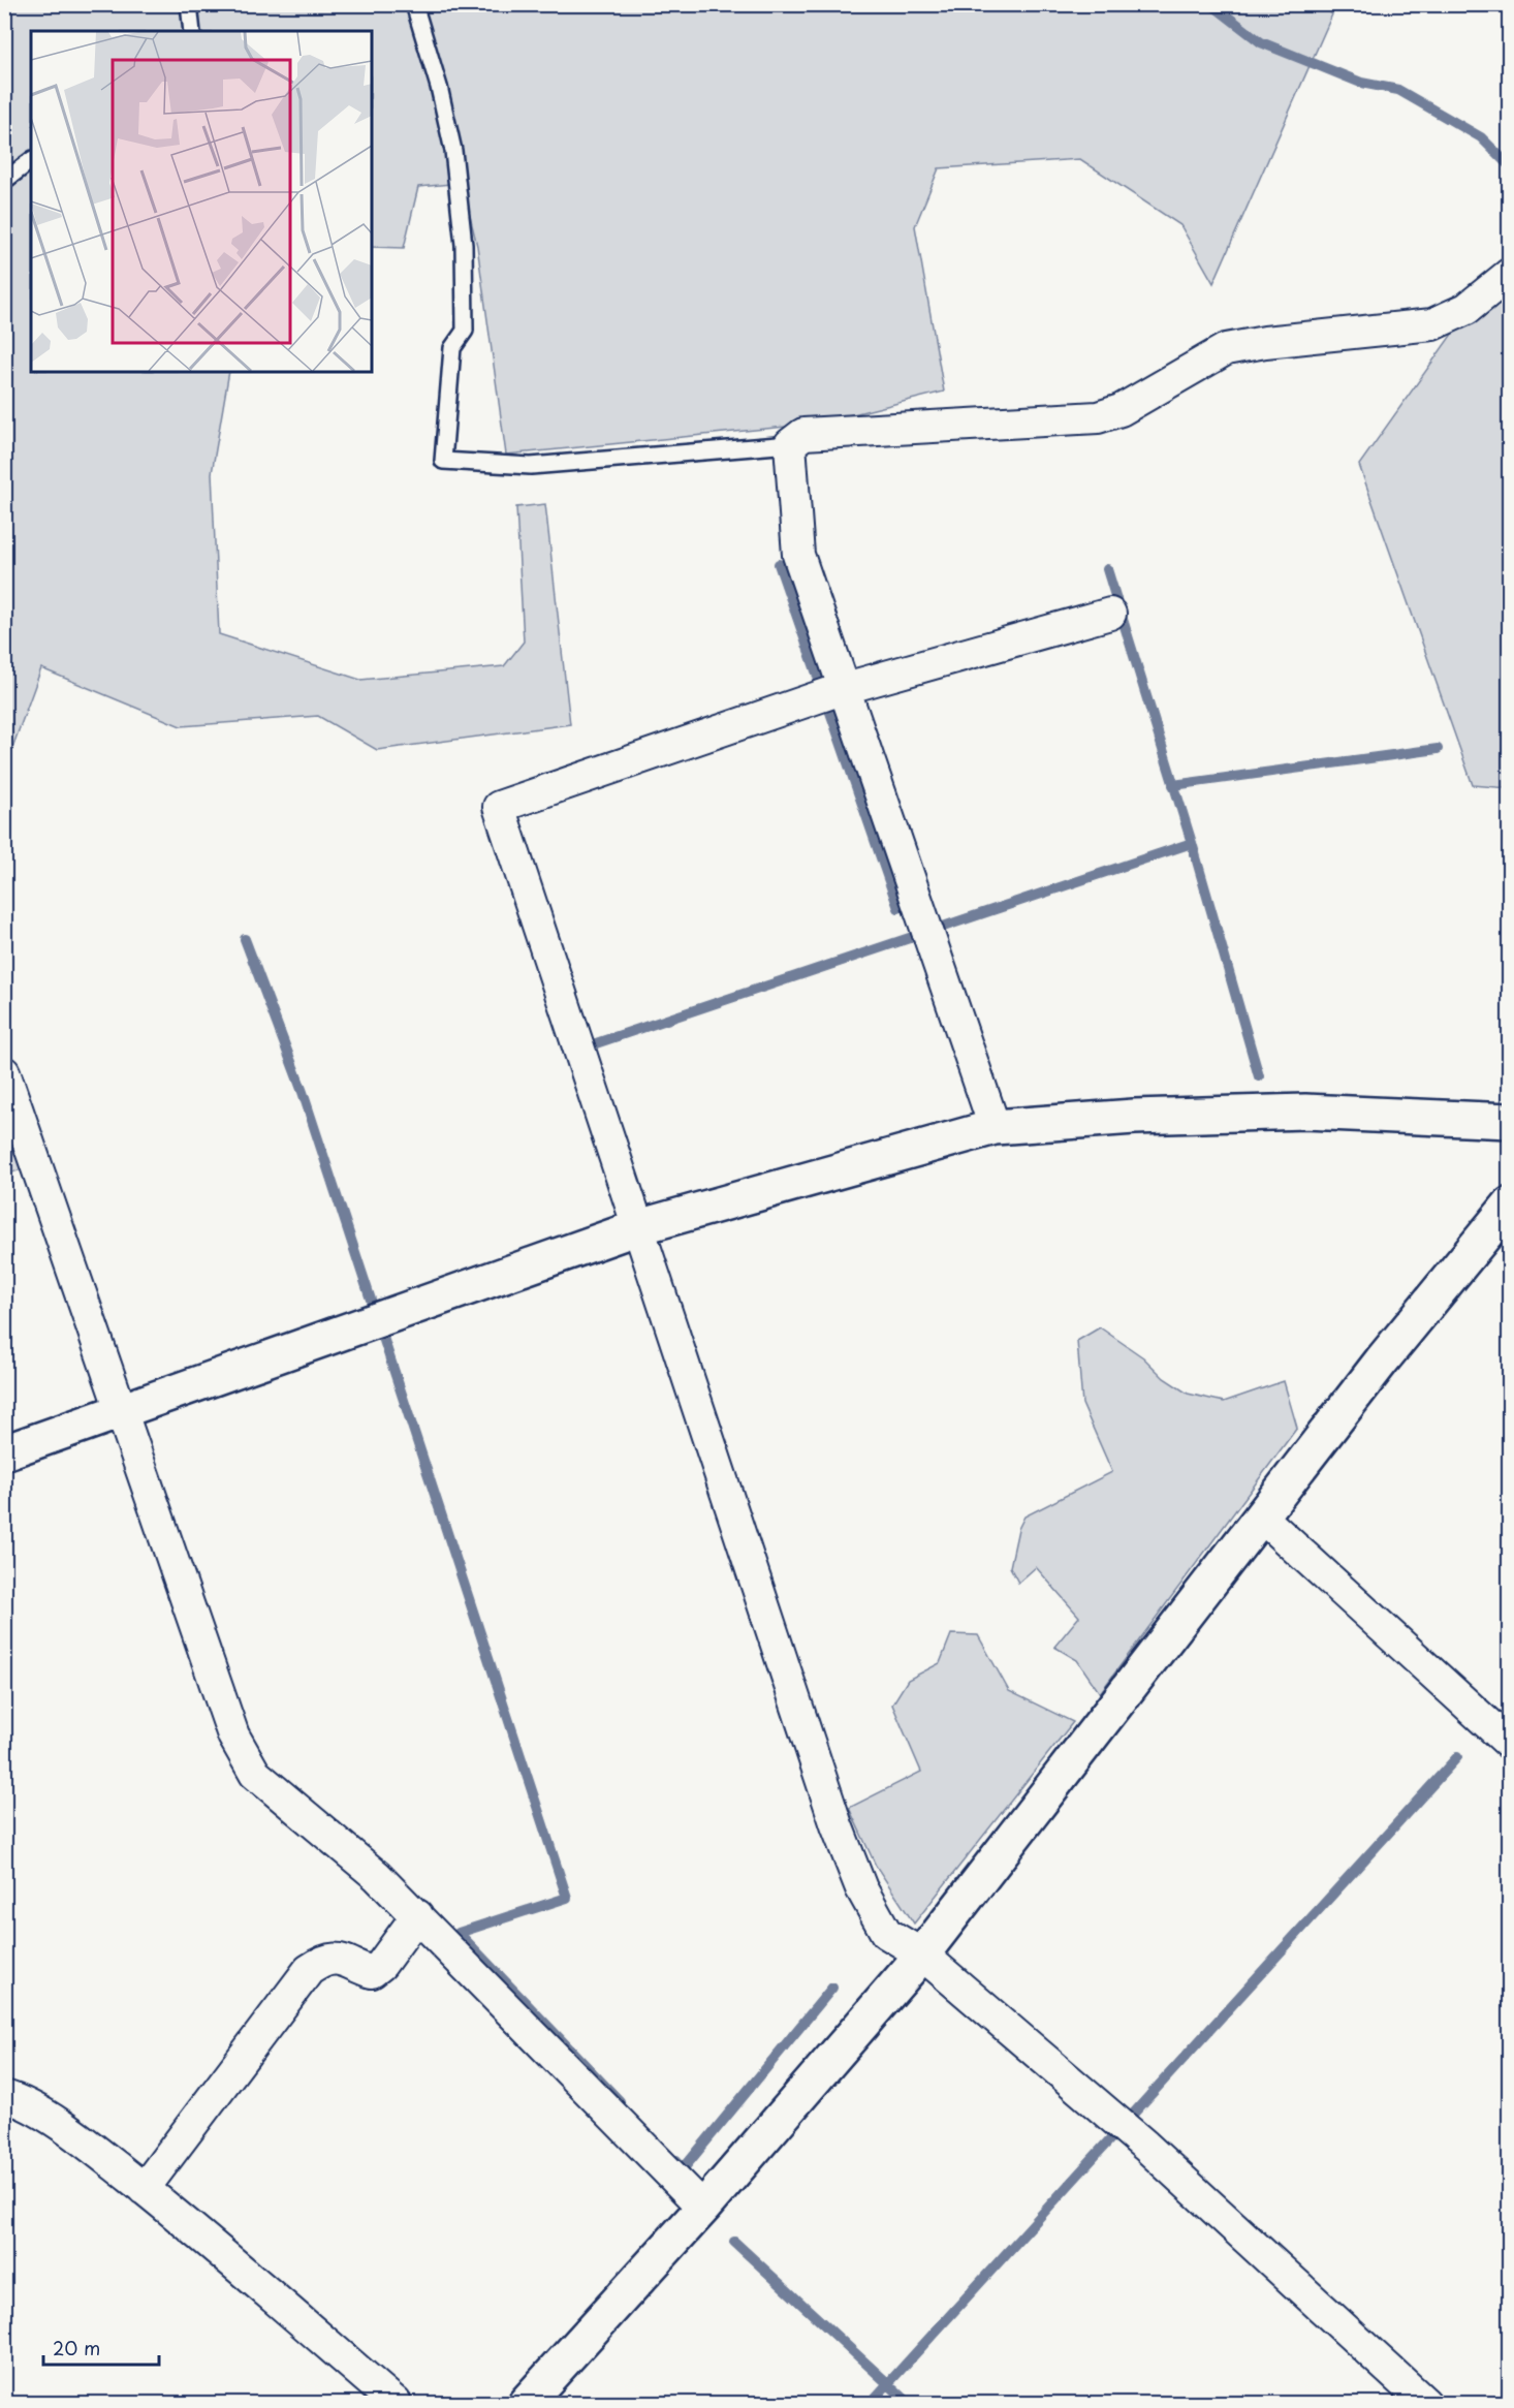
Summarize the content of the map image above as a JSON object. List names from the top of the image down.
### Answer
{
  "scale_bar": "20 m"
}
